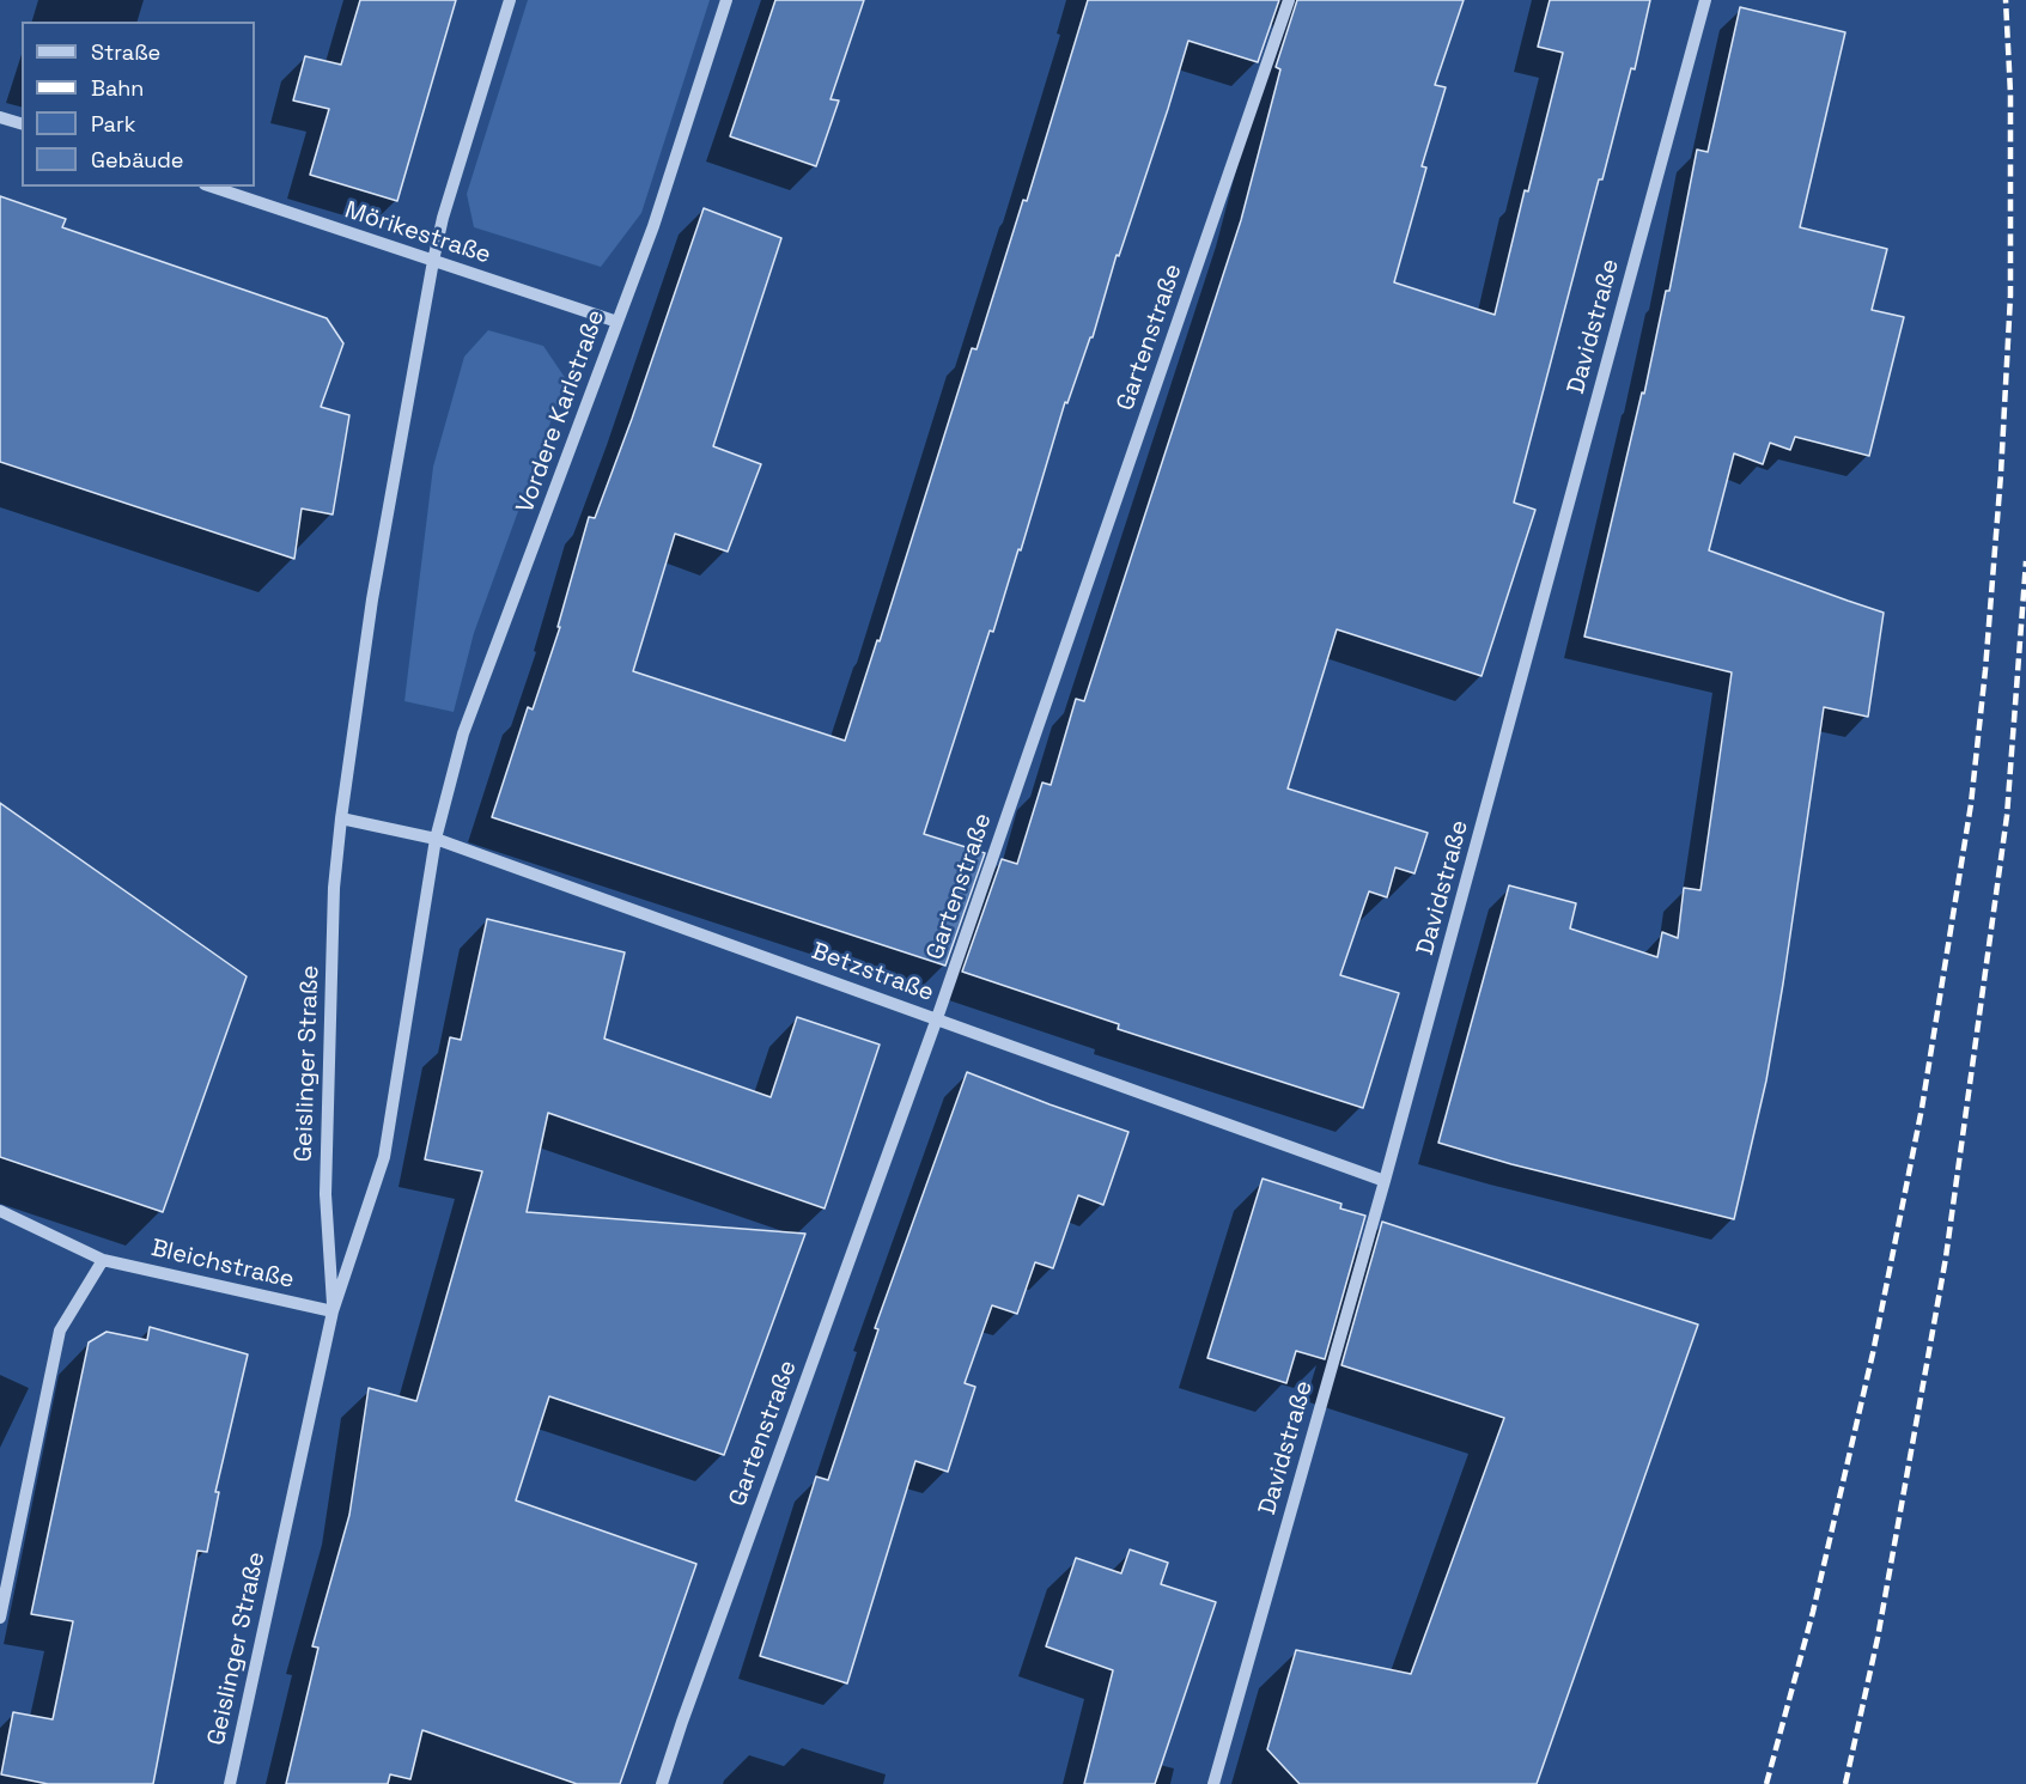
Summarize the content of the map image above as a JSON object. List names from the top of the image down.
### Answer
{
  "streets": {
    "street": [
      "Mörikestraße",
      "Davidstraße",
      "Gartenstraße",
      "Vordere Karlstraße",
      "Betzstraße",
      "Geislinger Straße",
      "Bleichstraße"
    ]
  },
  "crossings": [
    ["Mörikestraße", "Vordere Karlstraße"],
    ["Davidstraße", "Betzstraße"],
    ["Gartenstraße", "Betzstraße"],
    ["Vordere Karlstraße", "Betzstraße"],
    ["Vordere Karlstraße", "Geislinger Straße"],
    ["Betzstraße", "Geislinger Straße"],
    ["Geislinger Straße", "Bleichstraße"]
  ],
  "legend": [
    "Straße",
    "Bahn",
    "Park",
    "Gebäude"
  ]
}
